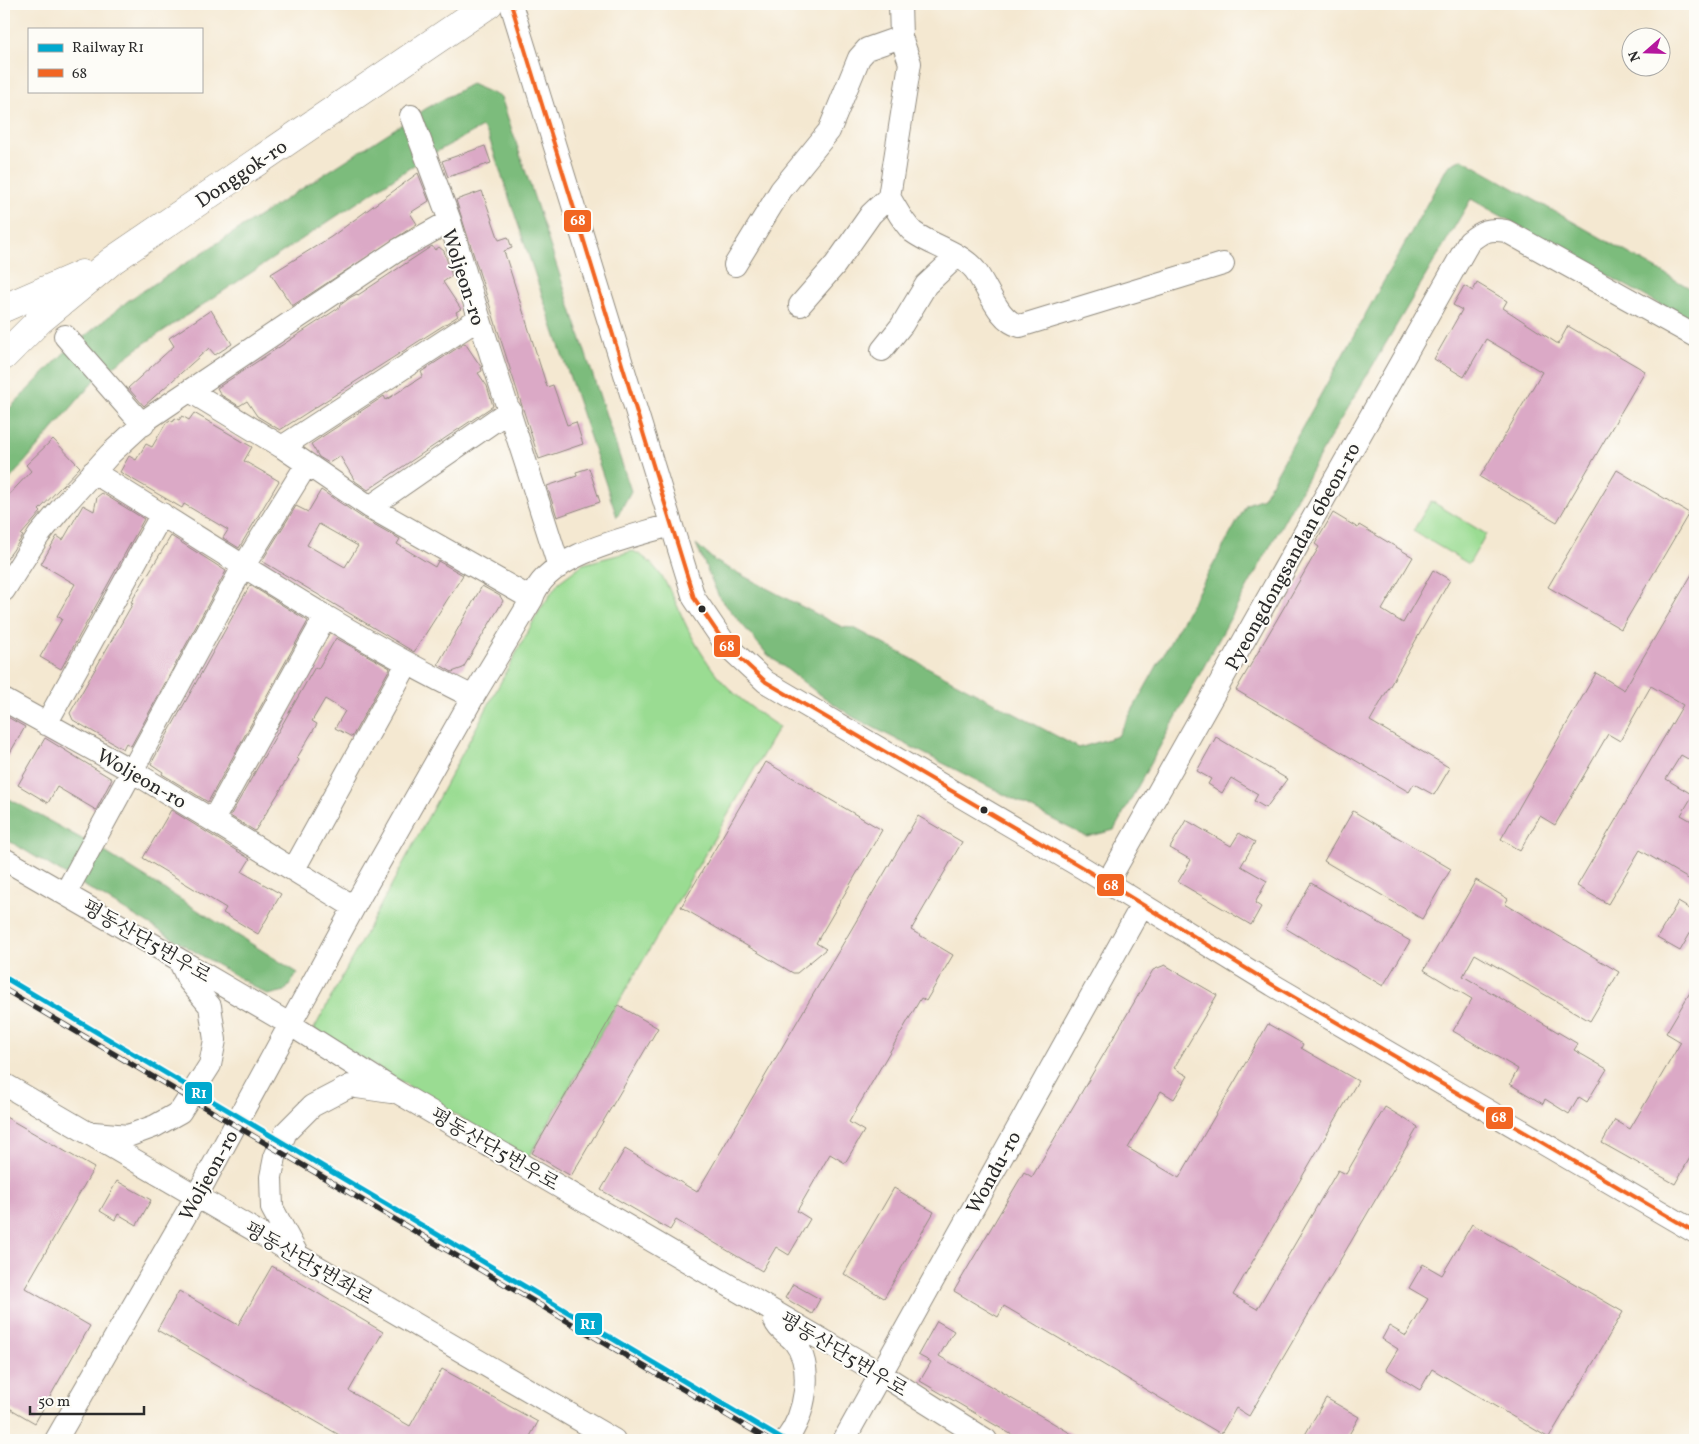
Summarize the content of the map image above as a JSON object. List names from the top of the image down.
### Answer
{
  "streets": {
    "main road": ["Donggok-ro"],
    "street": [
      "Woljeon-ro",
      "Pyeongdongsandan 6beon-ro",
      "평동산단5번우로",
      "Wondu-ro",
      "평동산단5번좌로"
    ]
  },
  "crossings": [
    ["Woljeon-ro", "평동산단5번우로"],
    ["Woljeon-ro", "평동산단5번좌로"],
    ["평동산단5번우로", "Wondu-ro"]
  ],
  "lines": ["transit line 68", "rail line R1"],
  "legend": ["Railway R1", "68"],
  "scale_bar": "50 m",
  "north": "left"
}
